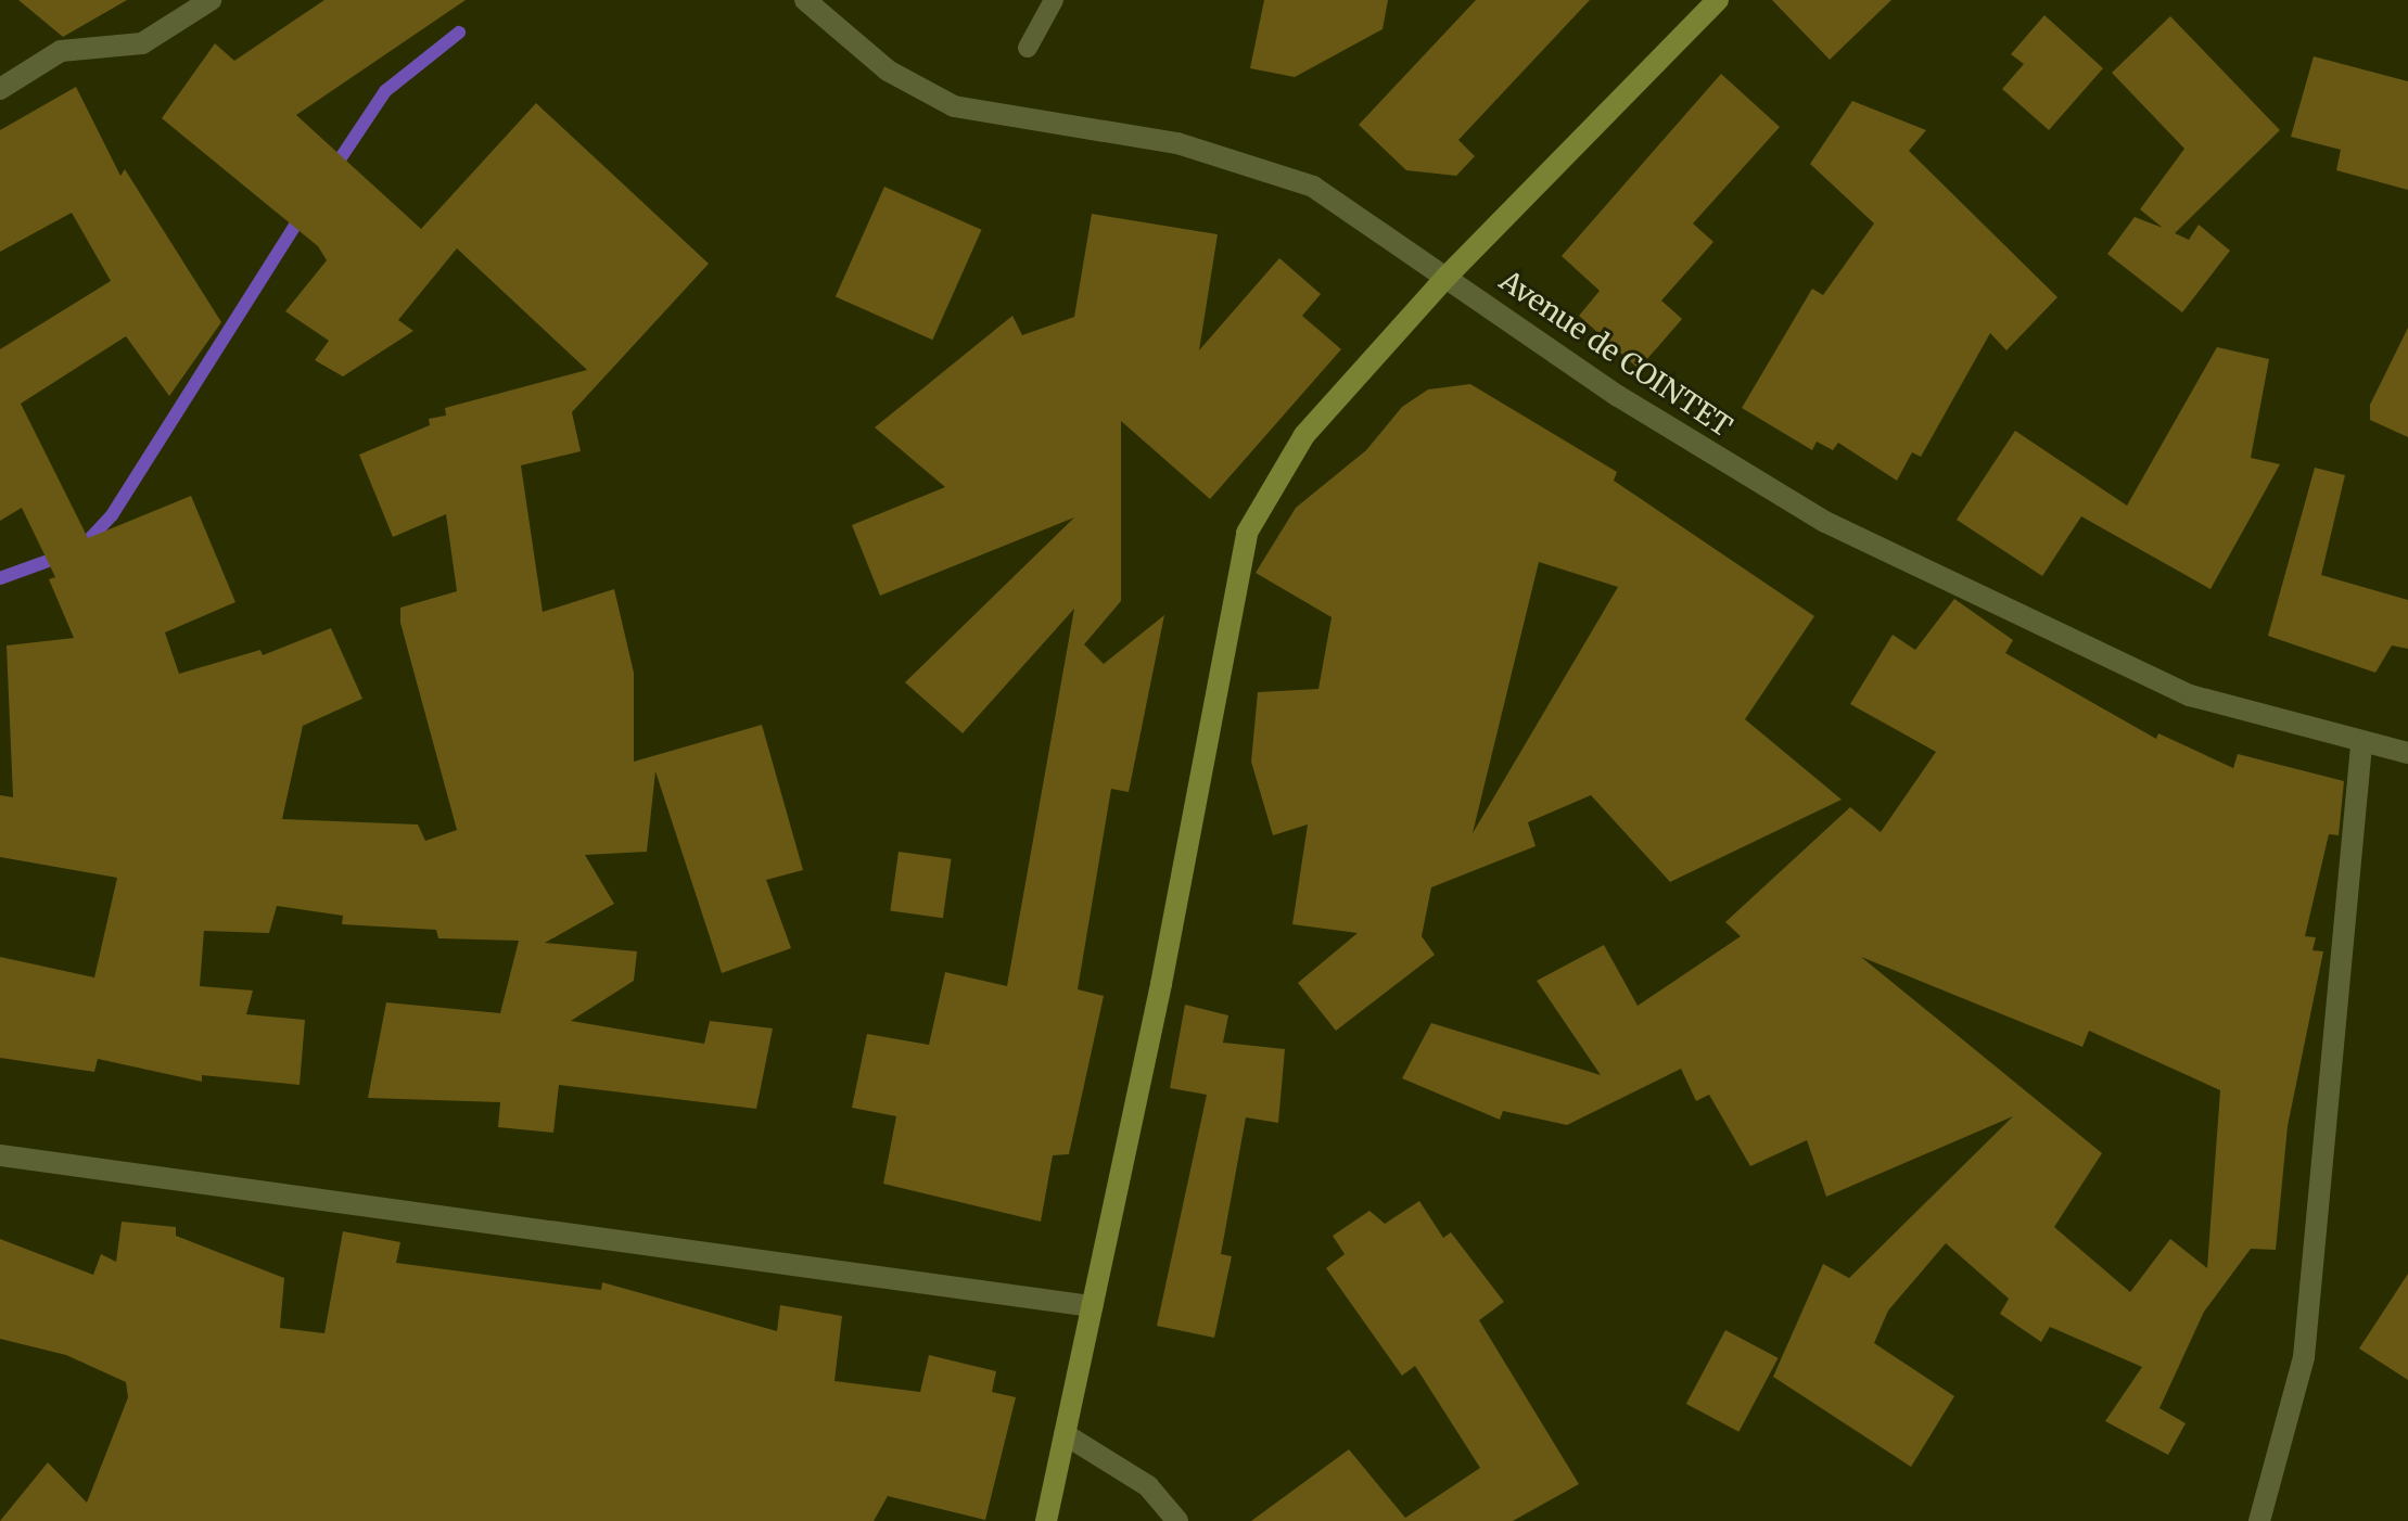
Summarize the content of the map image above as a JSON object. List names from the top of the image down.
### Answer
{
  "streets": {
    "street": ["Avenue de COINTET"]
  }
}
